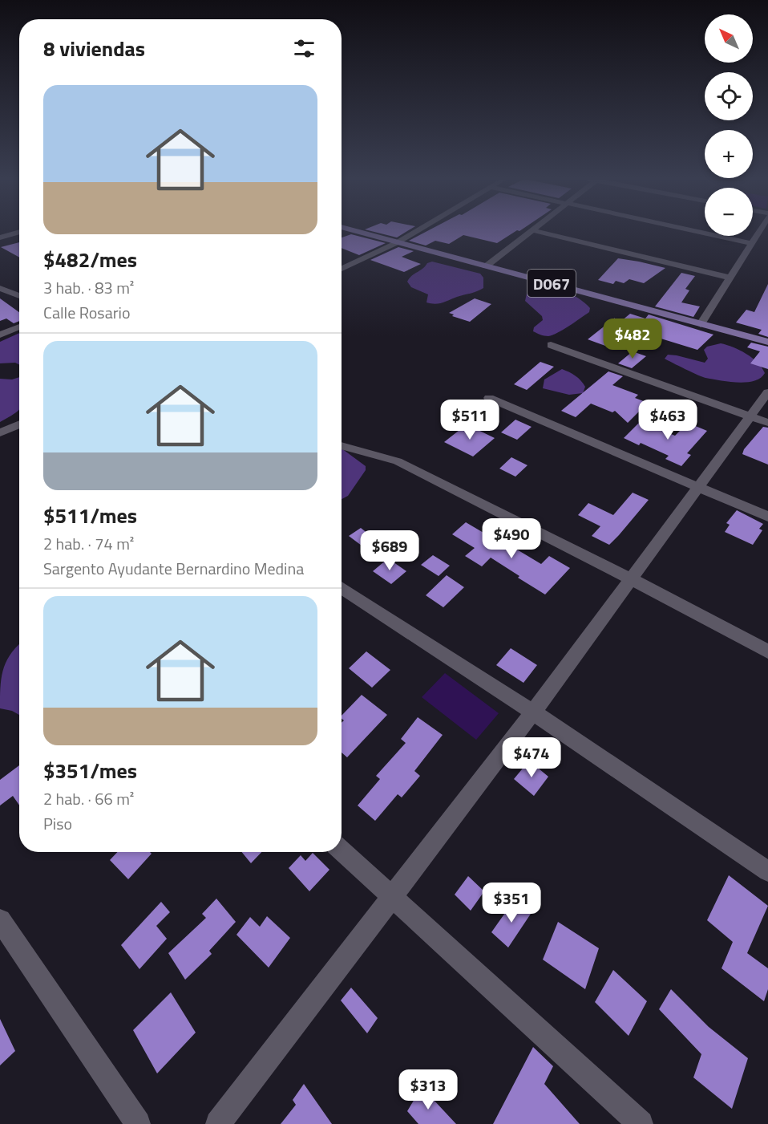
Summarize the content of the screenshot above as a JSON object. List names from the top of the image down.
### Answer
{
  "streets": {
    "main road": ["D067"]
  },
  "north": "top left",
  "page": {
    "map_buttons": ["+", "−"],
    "heading": "8 viviendas",
    "list": [
      {
        "name": "$482/mes",
        "note": "3 hab. · 83 m² · Calle Rosario"
      },
      {
        "name": "$511/mes",
        "note": "2 hab. · 74 m² · Sargento Ayudante Bernardino Medina"
      },
      {
        "name": "$351/mes",
        "note": "2 hab. · 66 m² · Piso"
      }
    ],
    "price": [
      "$482",
      "$511",
      "$463",
      "$490",
      "$689",
      "$474",
      "$351",
      "$313"
    ]
  }
}
